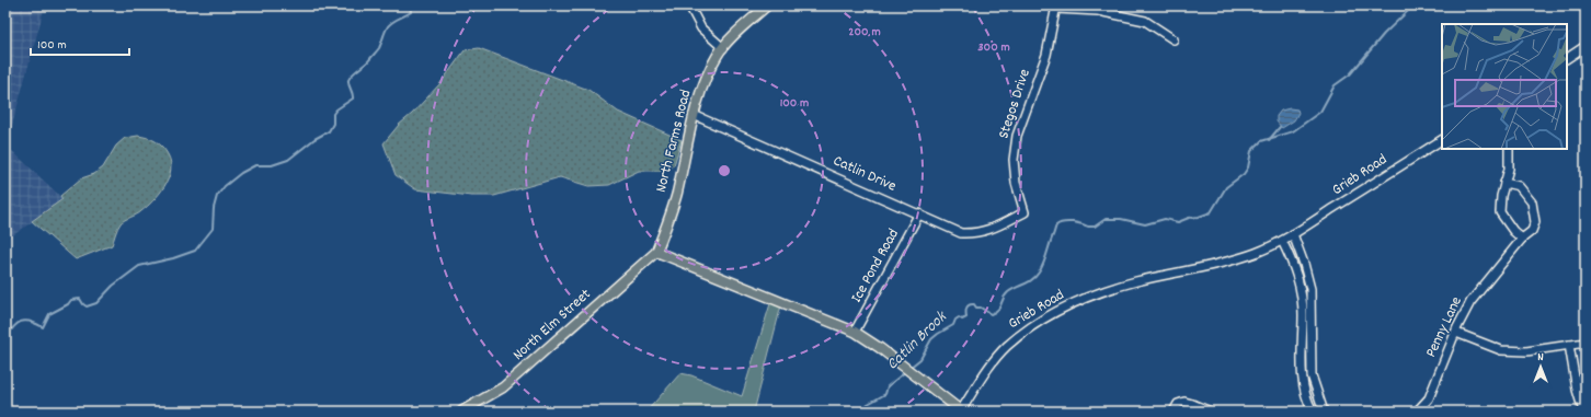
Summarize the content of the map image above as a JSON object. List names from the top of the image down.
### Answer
{
  "streets": {
    "main road": ["North Farms Road", "Grieb Road", "North Elm Street"],
    "street": [
      "Stegos Drive",
      "Catlin Drive",
      "Ice Pond Road",
      "Penny Lane"
    ]
  },
  "crossings": [
    ["Stegos Drive", "Catlin Drive"],
    ["North Farms Road", "Catlin Drive"],
    ["North Farms Road", "Grieb Road"],
    ["North Farms Road", "North Elm Street"],
    ["Catlin Drive", "Ice Pond Road"],
    ["Grieb Road", "Ice Pond Road"],
    ["Grieb Road", "North Elm Street"]
  ],
  "water": ["Catlin Brook"],
  "scale_bar": "100 m",
  "north": "top",
  "rings": ["200 m", "300 m", "100 m"]
}
